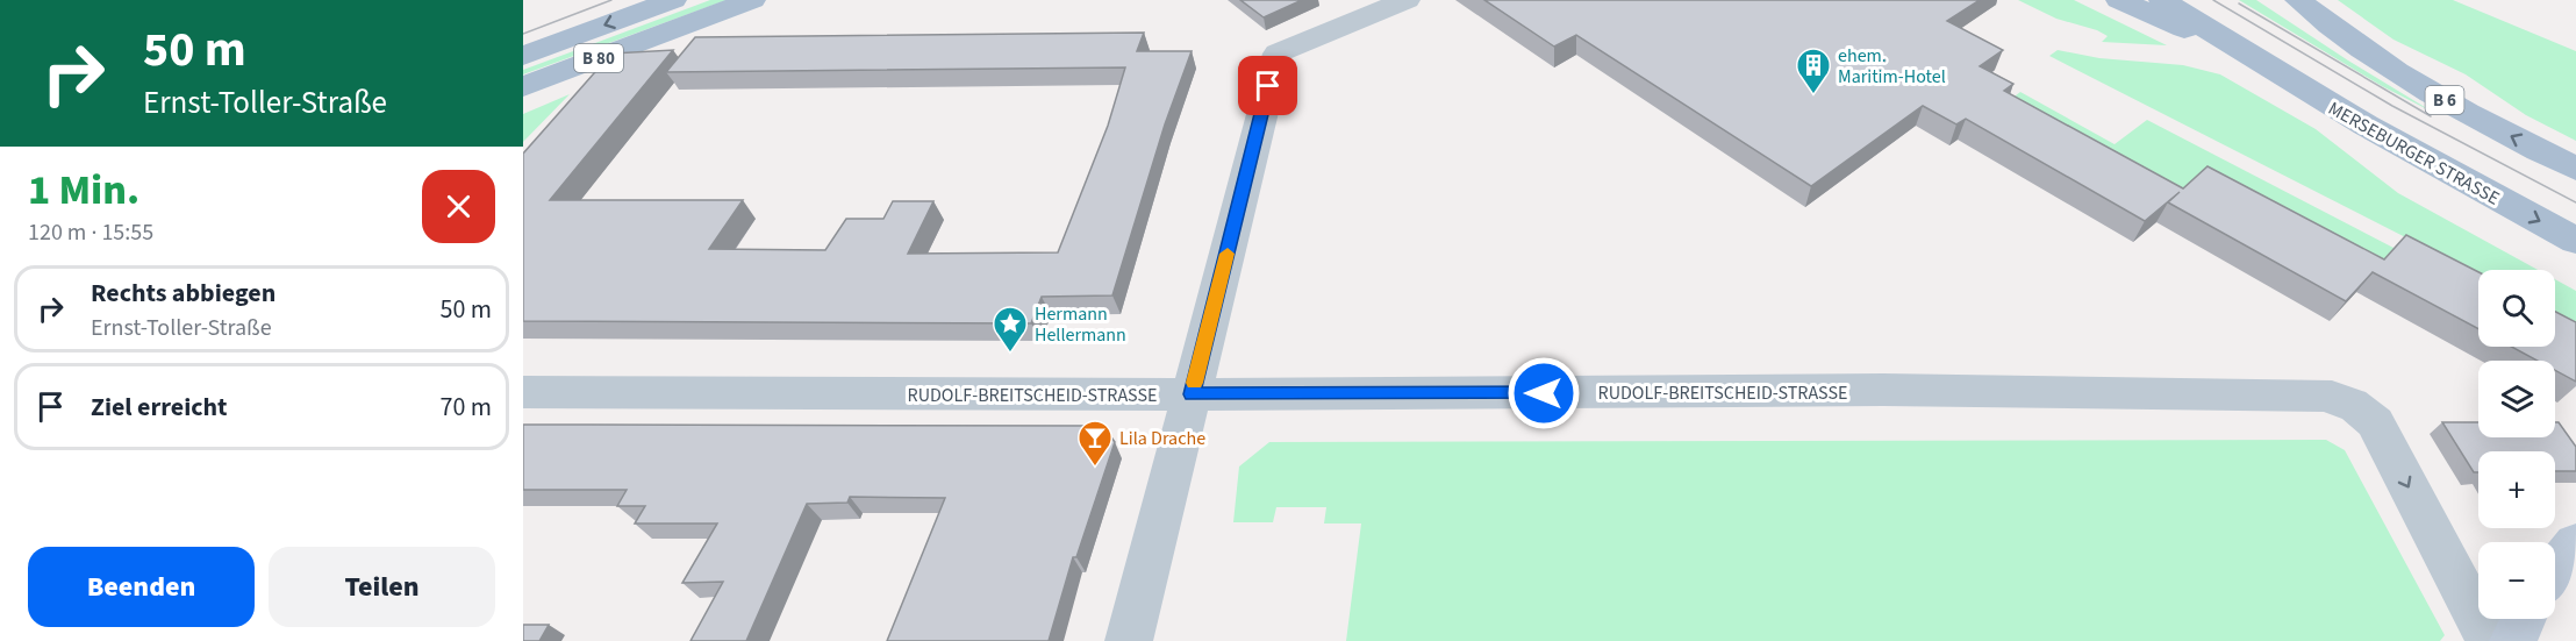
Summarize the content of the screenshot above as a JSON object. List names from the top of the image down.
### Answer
{
  "streets": {
    "main road": ["B 80", "B 6", "MERSEBURGER STRASSE"],
    "street": ["RUDOLF-BREITSCHEID-STRASSE"]
  },
  "one_way": ["RUDOLF-BREITSCHEID-STRASSE"],
  "places": {
    "building": ["ehem. Maritim-Hotel"],
    "place": ["Hermann Hellermann"],
    "bar": ["Lila Drache"]
  },
  "page": {
    "turn": ["50 m", "Ernst-Toller-Straße"],
    "heading": ["1 Min.", "120 m · 15:55"],
    "list": [
      {
        "name": "Rechts abbiegen",
        "note": "Ernst-Toller-Straße",
        "value": "50 m"
      },
      {
        "name": "Ziel erreicht",
        "value": "70 m"
      }
    ],
    "map_buttons": ["+", "−"],
    "buttons": ["Beenden", "Teilen"]
  }
}
